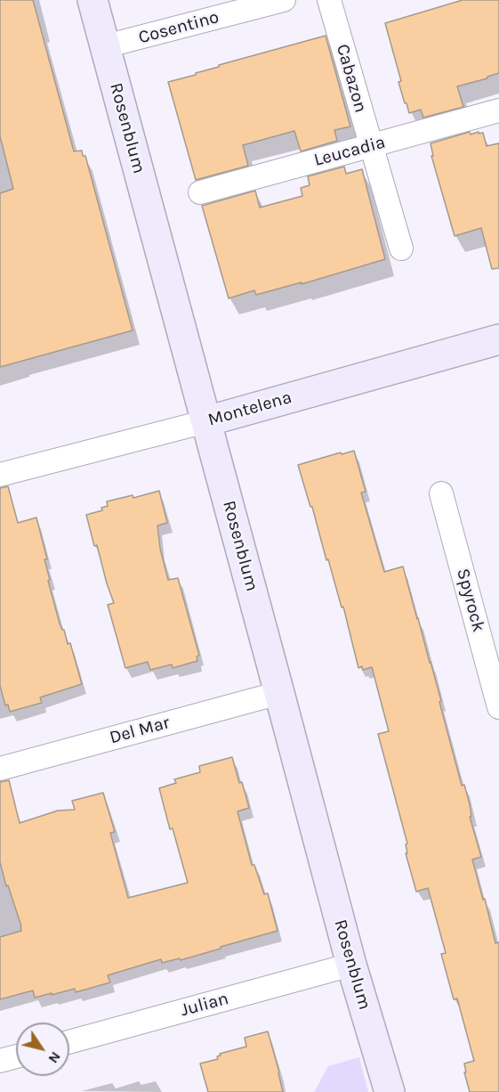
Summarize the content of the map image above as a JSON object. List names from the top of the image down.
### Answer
{
  "streets": {
    "street": [
      "Cosentino",
      "Cabazon",
      "Rosenblum",
      "Leucadia",
      "Montelena",
      "Spyrock",
      "Del Mar",
      "Julian"
    ]
  },
  "crossings": [
    ["Cosentino", "Rosenblum"],
    ["Cabazon", "Leucadia"],
    ["Rosenblum", "Montelena"],
    ["Rosenblum", "Del Mar"],
    ["Rosenblum", "Julian"]
  ],
  "north": "bottom right"
}
